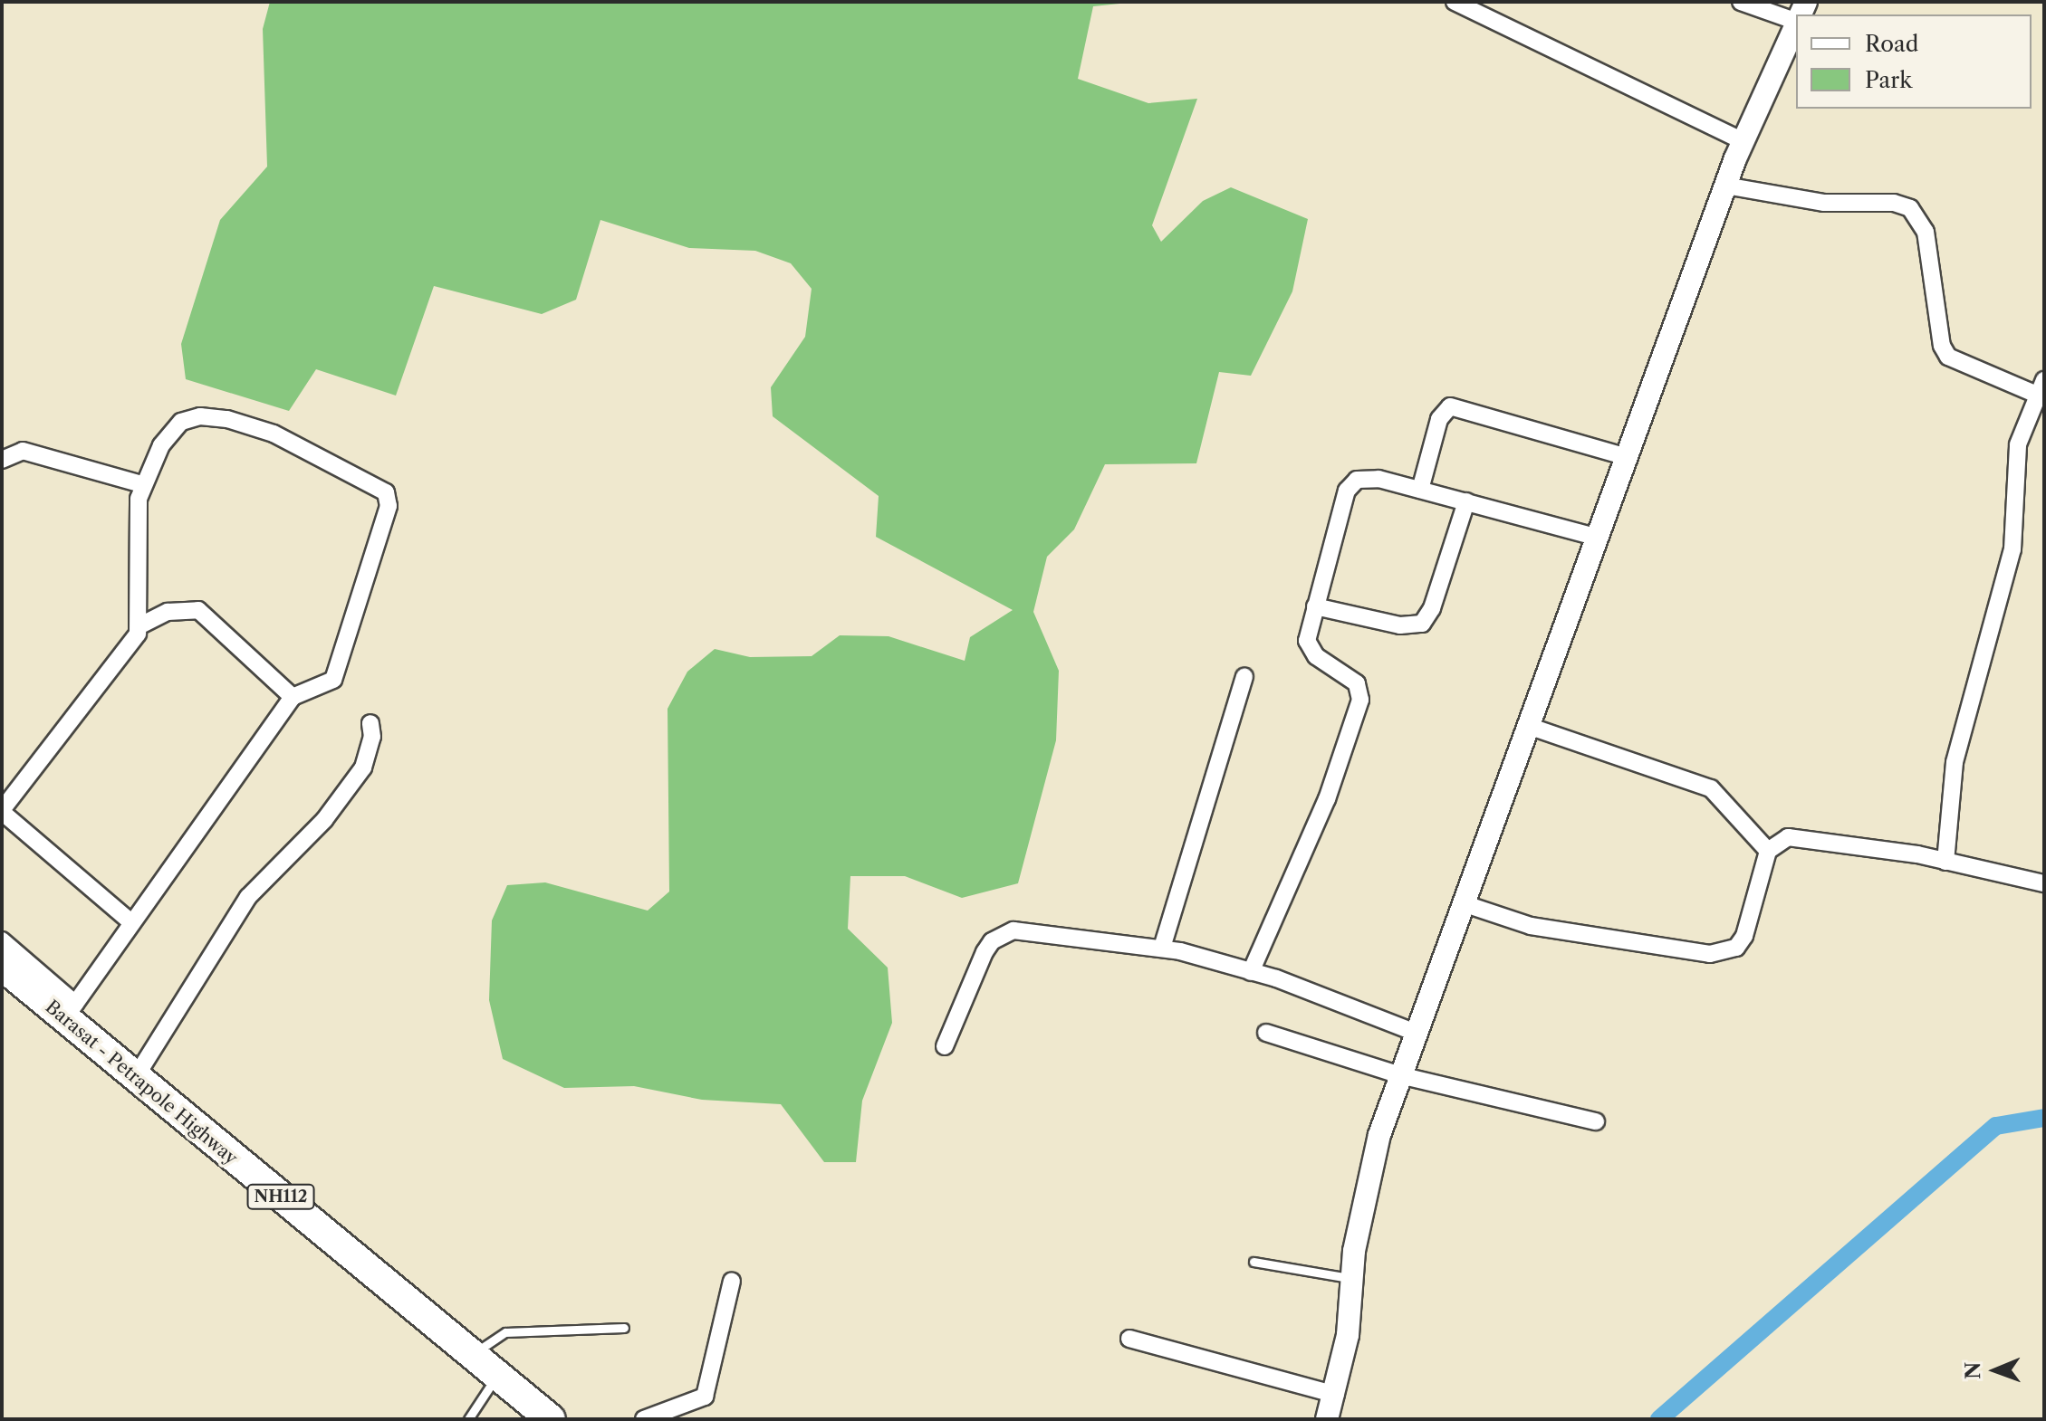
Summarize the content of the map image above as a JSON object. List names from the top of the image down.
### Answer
{
  "streets": {
    "highway": ["Barasat - Petrapole Highway", "NH112"]
  },
  "legend": ["Road", "Park"],
  "north": "left"
}
